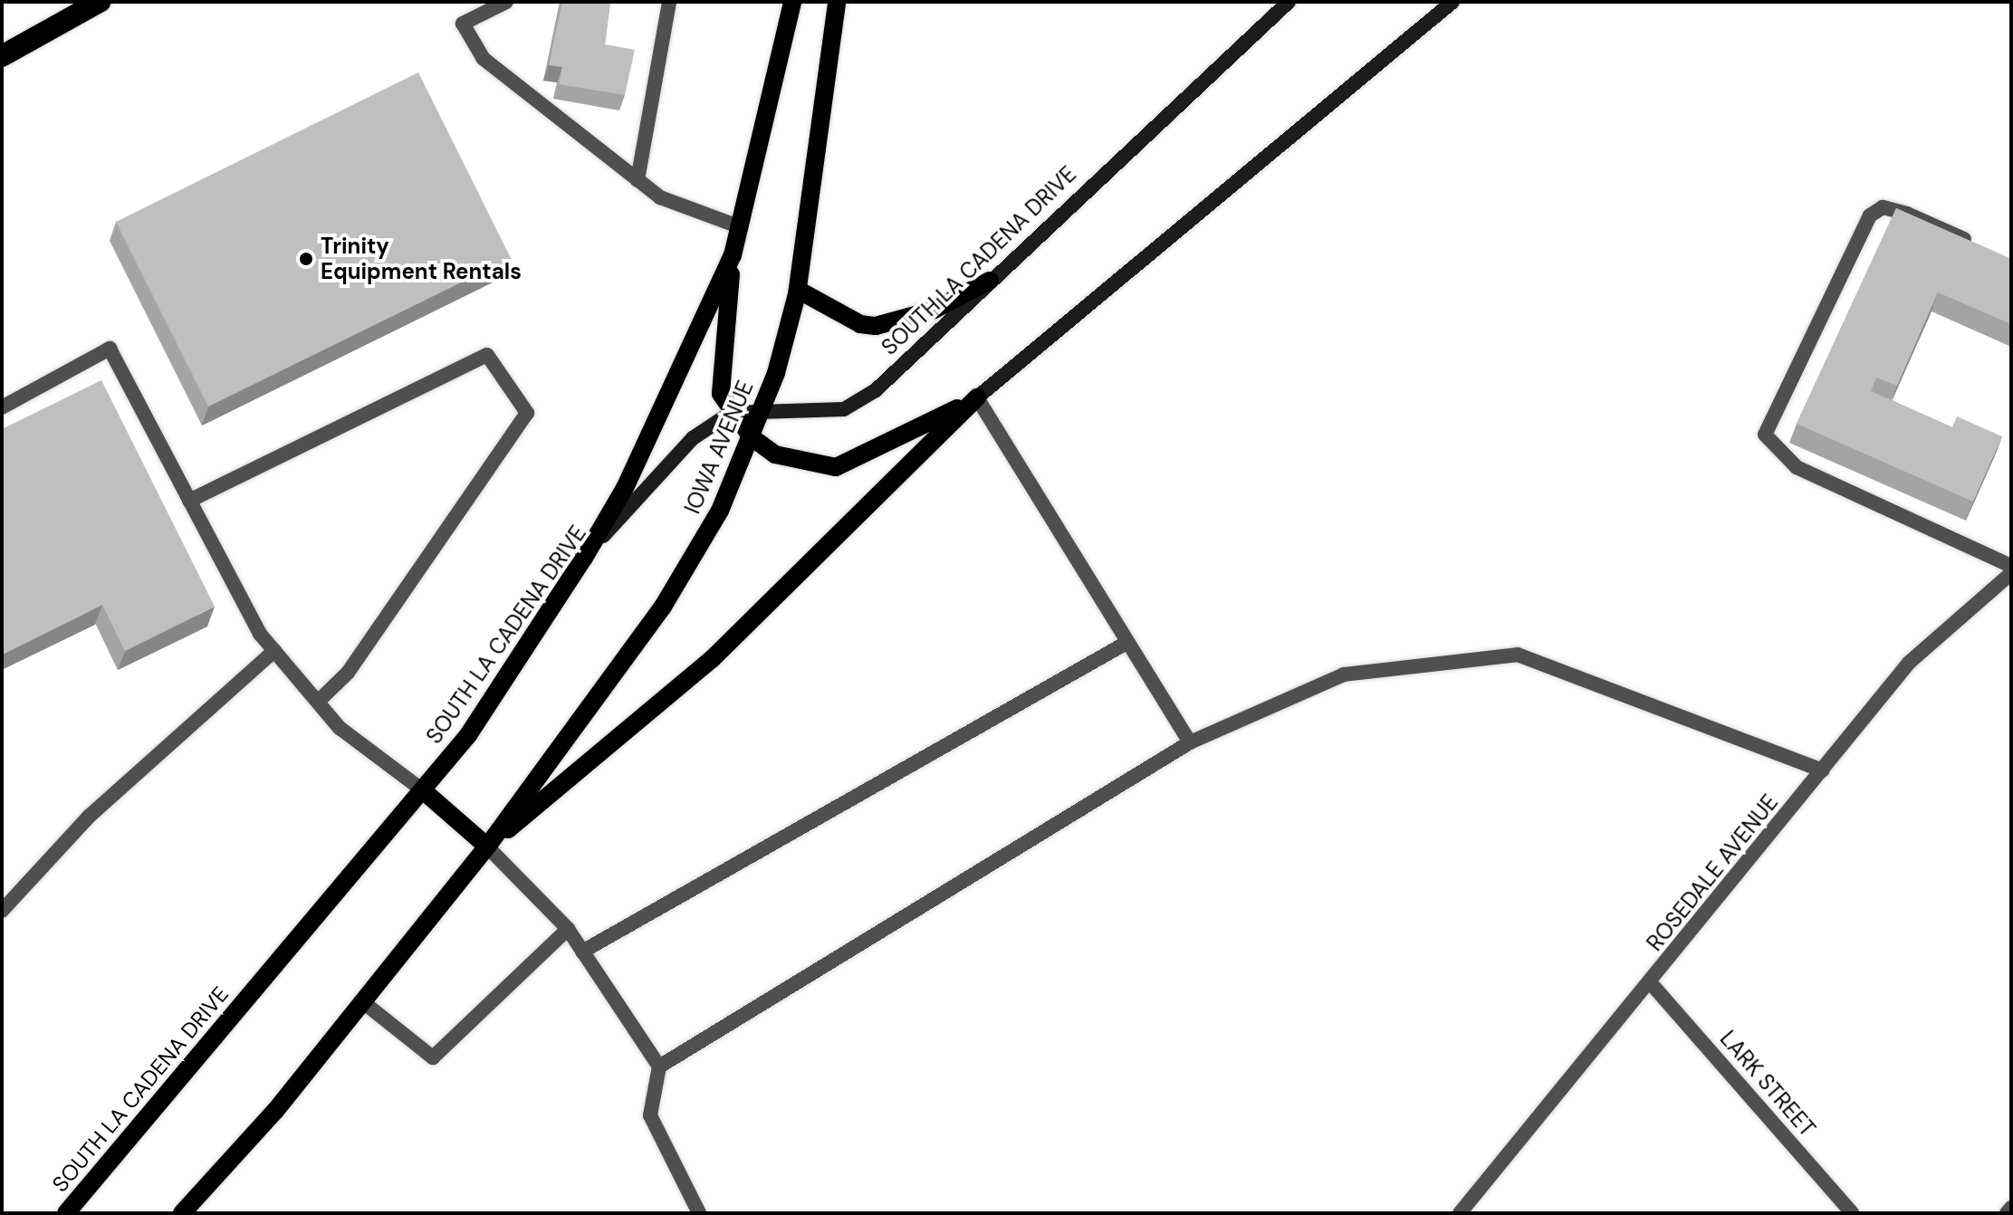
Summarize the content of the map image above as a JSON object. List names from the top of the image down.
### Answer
{
  "streets": {
    "main road": ["SOUTH LA CADENA DRIVE", "IOWA AVENUE"],
    "street": ["ROSEDALE AVENUE", "LARK STREET"]
  },
  "crossings": [
    ["SOUTH LA CADENA DRIVE", "IOWA AVENUE"],
    ["ROSEDALE AVENUE", "LARK STREET"]
  ],
  "places": ["Trinity Equipment Rentals"]
}
